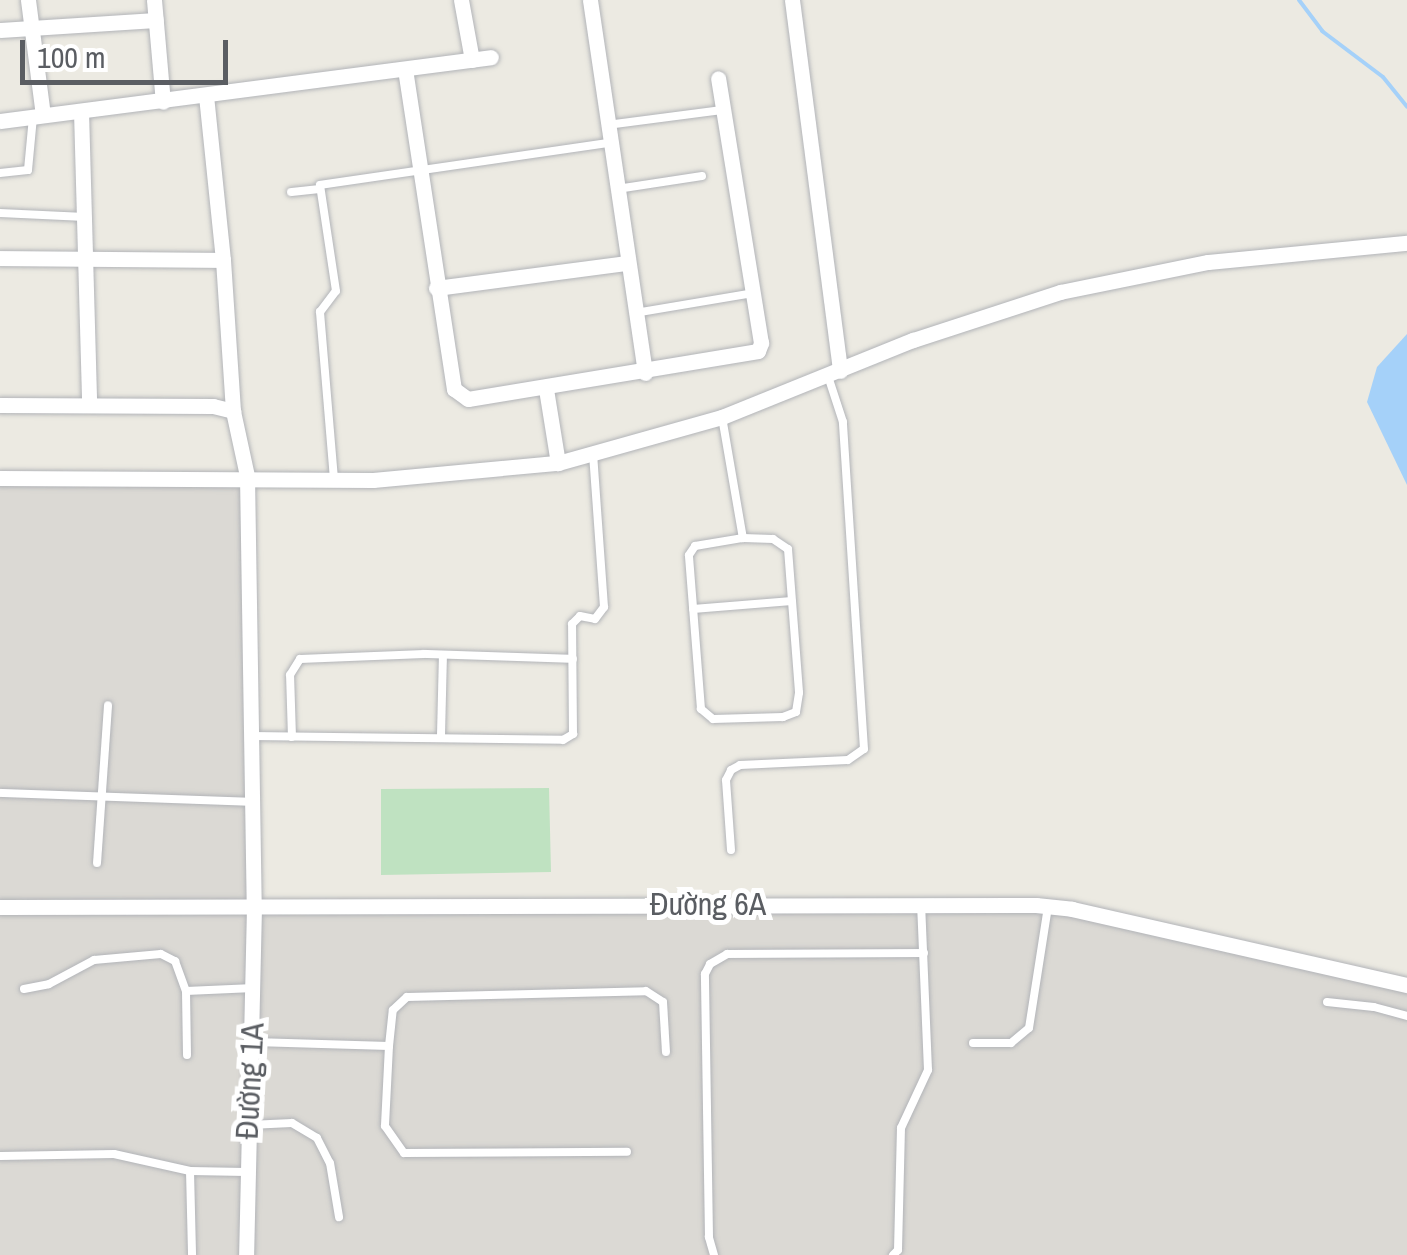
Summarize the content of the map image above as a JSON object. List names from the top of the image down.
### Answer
{
  "streets": {
    "street": ["Đường 6A", "Đường 1A"]
  },
  "crossings": [
    ["Đường 6A", "Đường 1A"]
  ],
  "scale_bar": "100 m"
}
